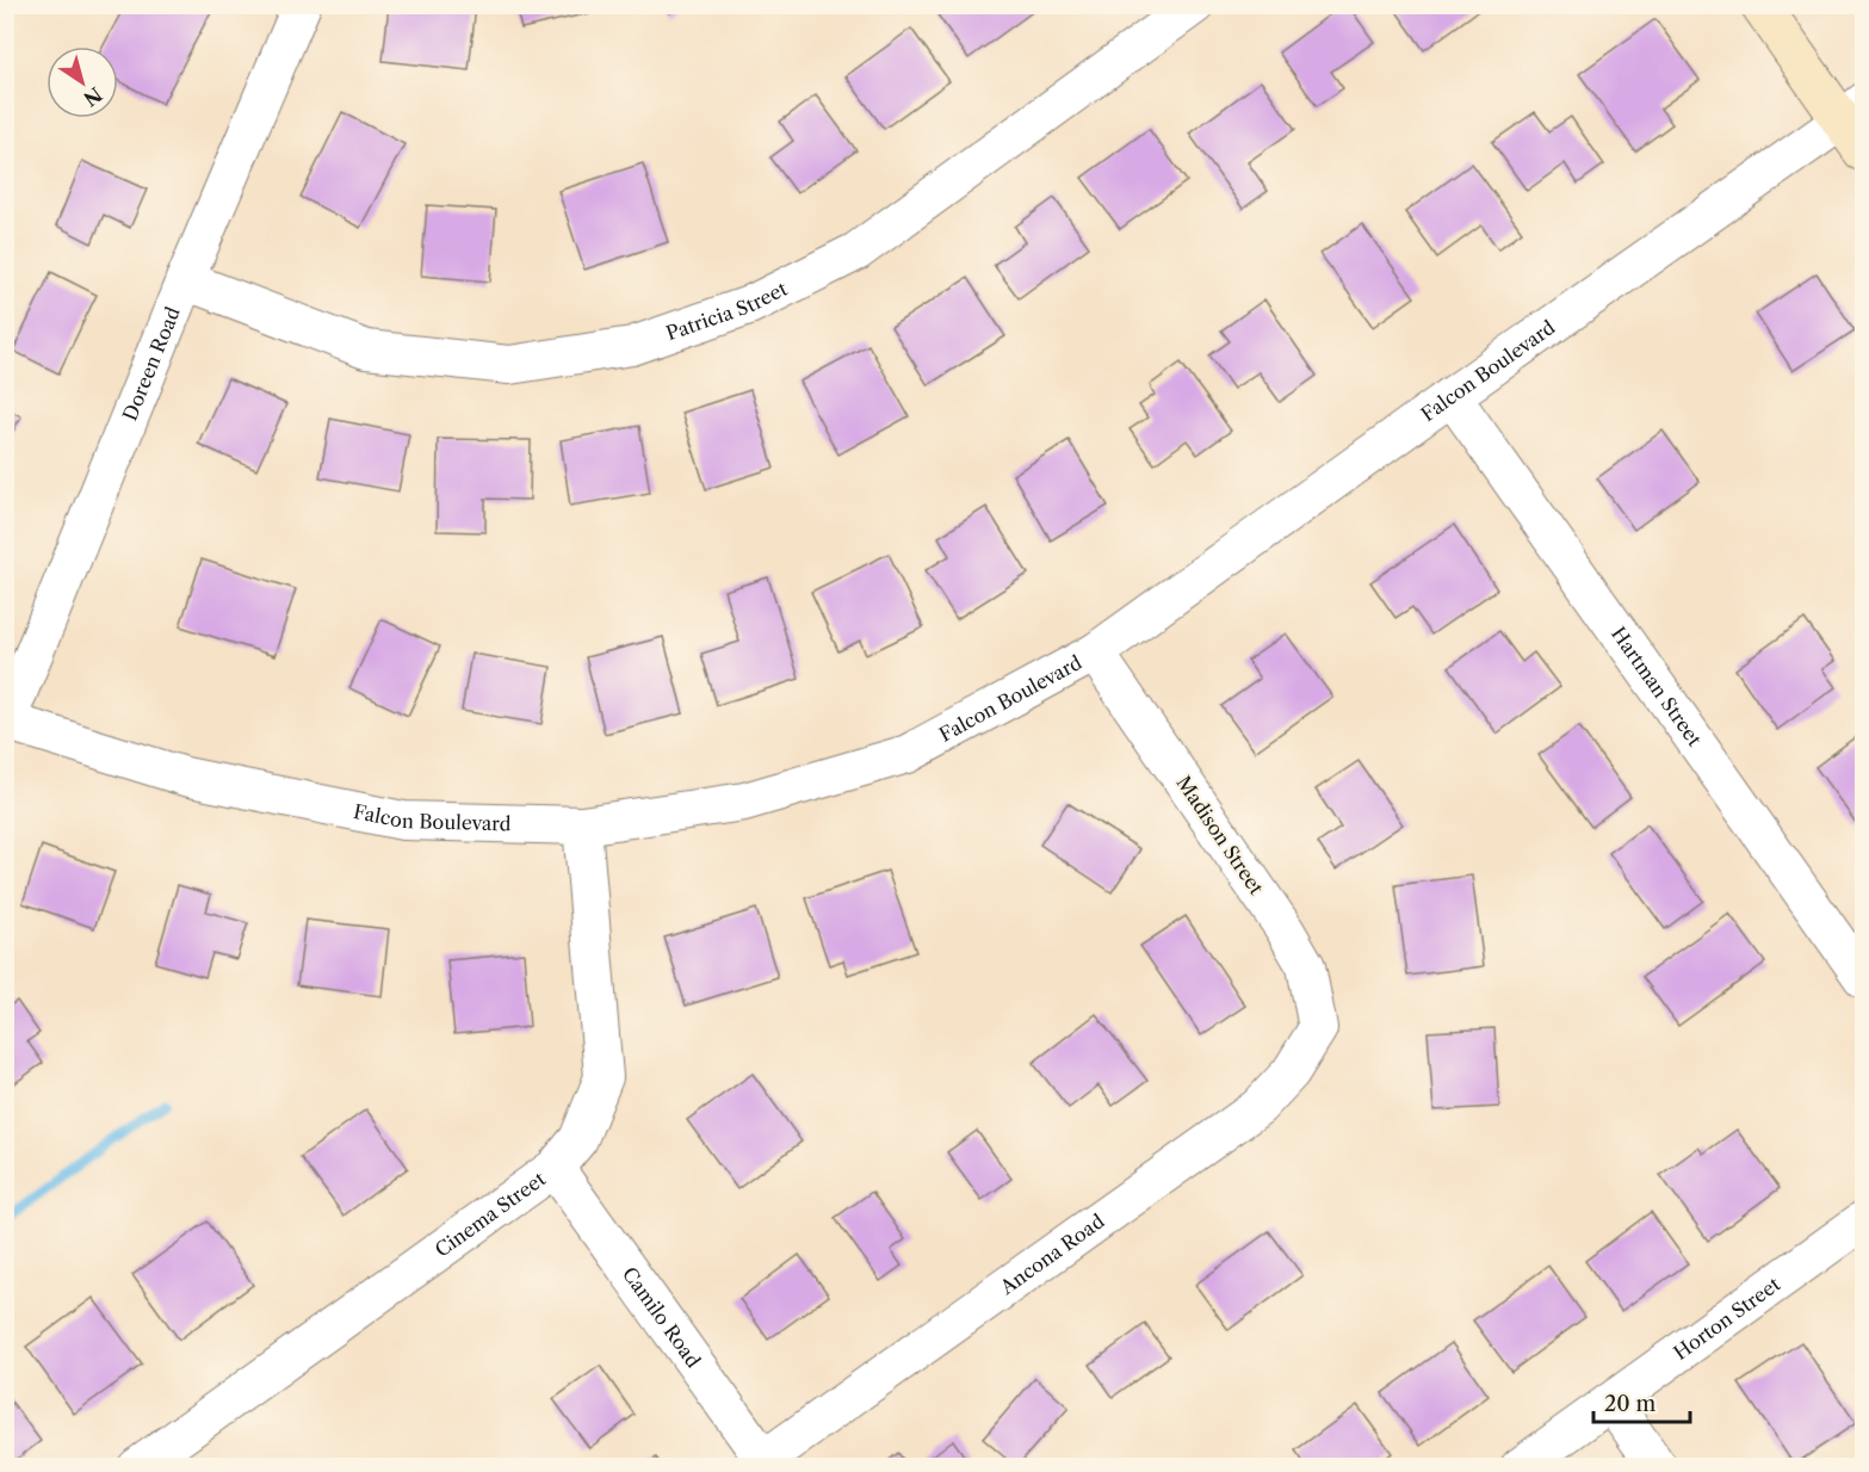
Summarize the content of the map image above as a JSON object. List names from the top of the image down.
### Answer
{
  "streets": {
    "street": [
      "Patricia Street",
      "Doreen Road",
      "Falcon Boulevard",
      "Hartman Street",
      "Madison Street",
      "Cinema Street",
      "Ancona Road",
      "Camilo Road",
      "Horton Street"
    ]
  },
  "crossings": [
    ["Patricia Street", "Doreen Road"],
    ["Doreen Road", "Falcon Boulevard"],
    ["Falcon Boulevard", "Hartman Street"],
    ["Falcon Boulevard", "Madison Street"],
    ["Falcon Boulevard", "Cinema Street"],
    ["Madison Street", "Ancona Road"],
    ["Cinema Street", "Camilo Road"],
    ["Ancona Road", "Camilo Road"]
  ],
  "scale_bar": "20 m",
  "north": "bottom right"
}
